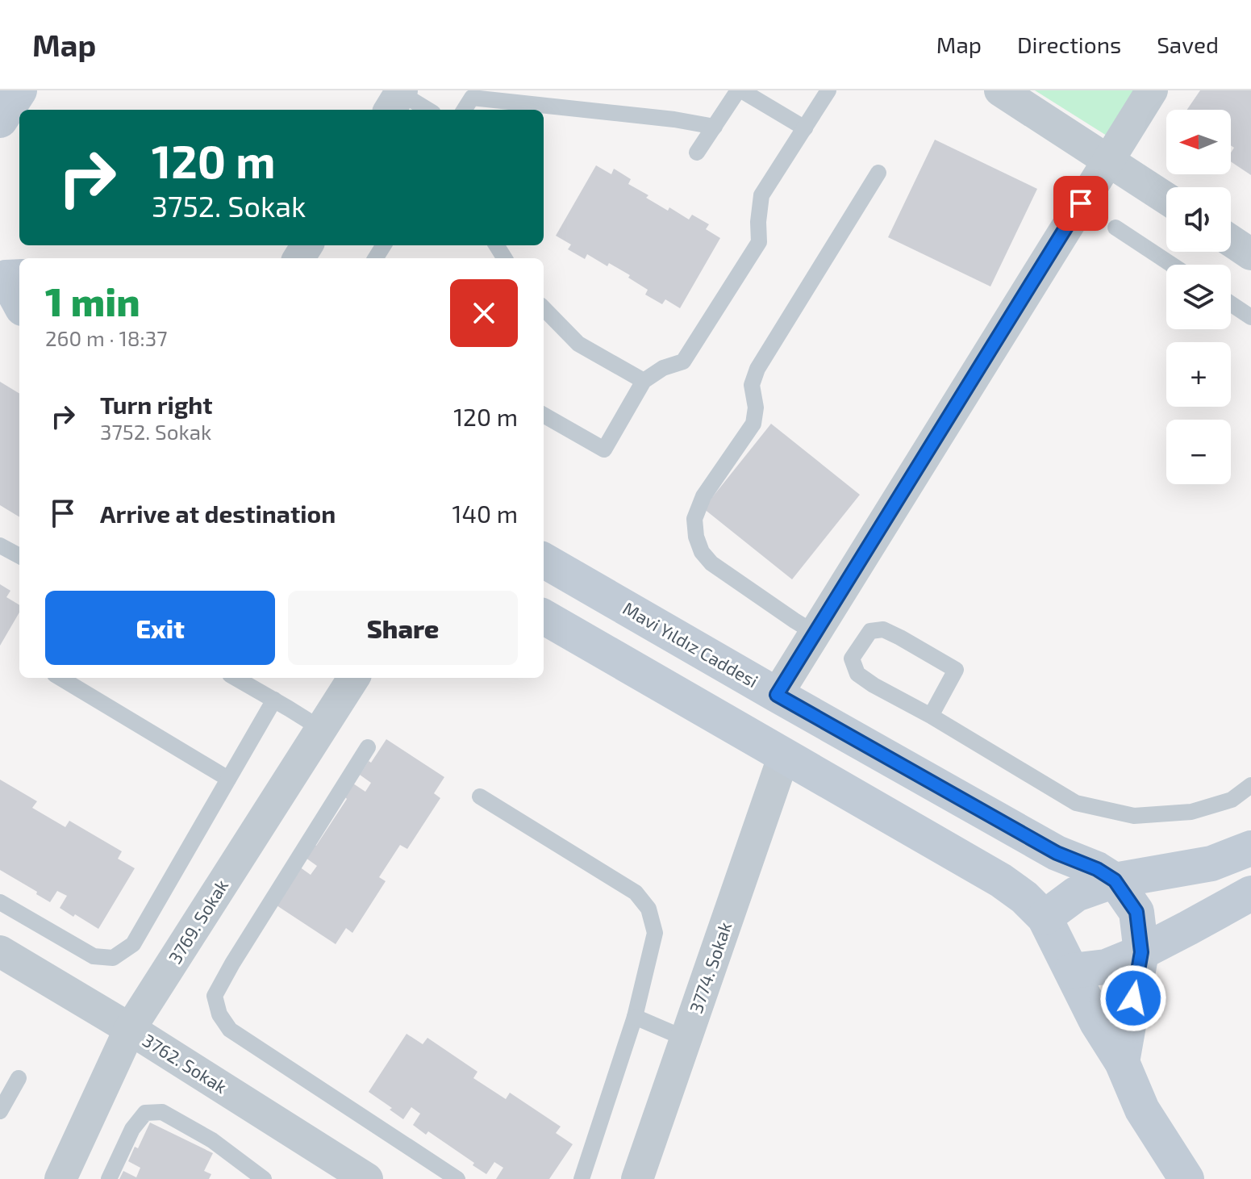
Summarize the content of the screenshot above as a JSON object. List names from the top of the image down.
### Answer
{
  "streets": {
    "main road": ["Mavi Yıldız Caddesi"],
    "street": ["3769. Sokak", "3774. Sokak", "3762. Sokak"]
  },
  "crossings": [
    ["3769. Sokak", "3762. Sokak"]
  ],
  "north": "left",
  "page": {
    "header": "Map",
    "nav": ["Map", "Directions", "Saved"],
    "map_buttons": ["+", "−"],
    "turn": ["120 m", "3752. Sokak"],
    "heading": ["1 min", "260 m · 18:37"],
    "list": [
      {
        "name": "Turn right",
        "note": "3752. Sokak",
        "value": "120 m"
      },
      {
        "name": "Arrive at destination",
        "value": "140 m"
      }
    ],
    "buttons": ["Exit", "Share"]
  }
}
